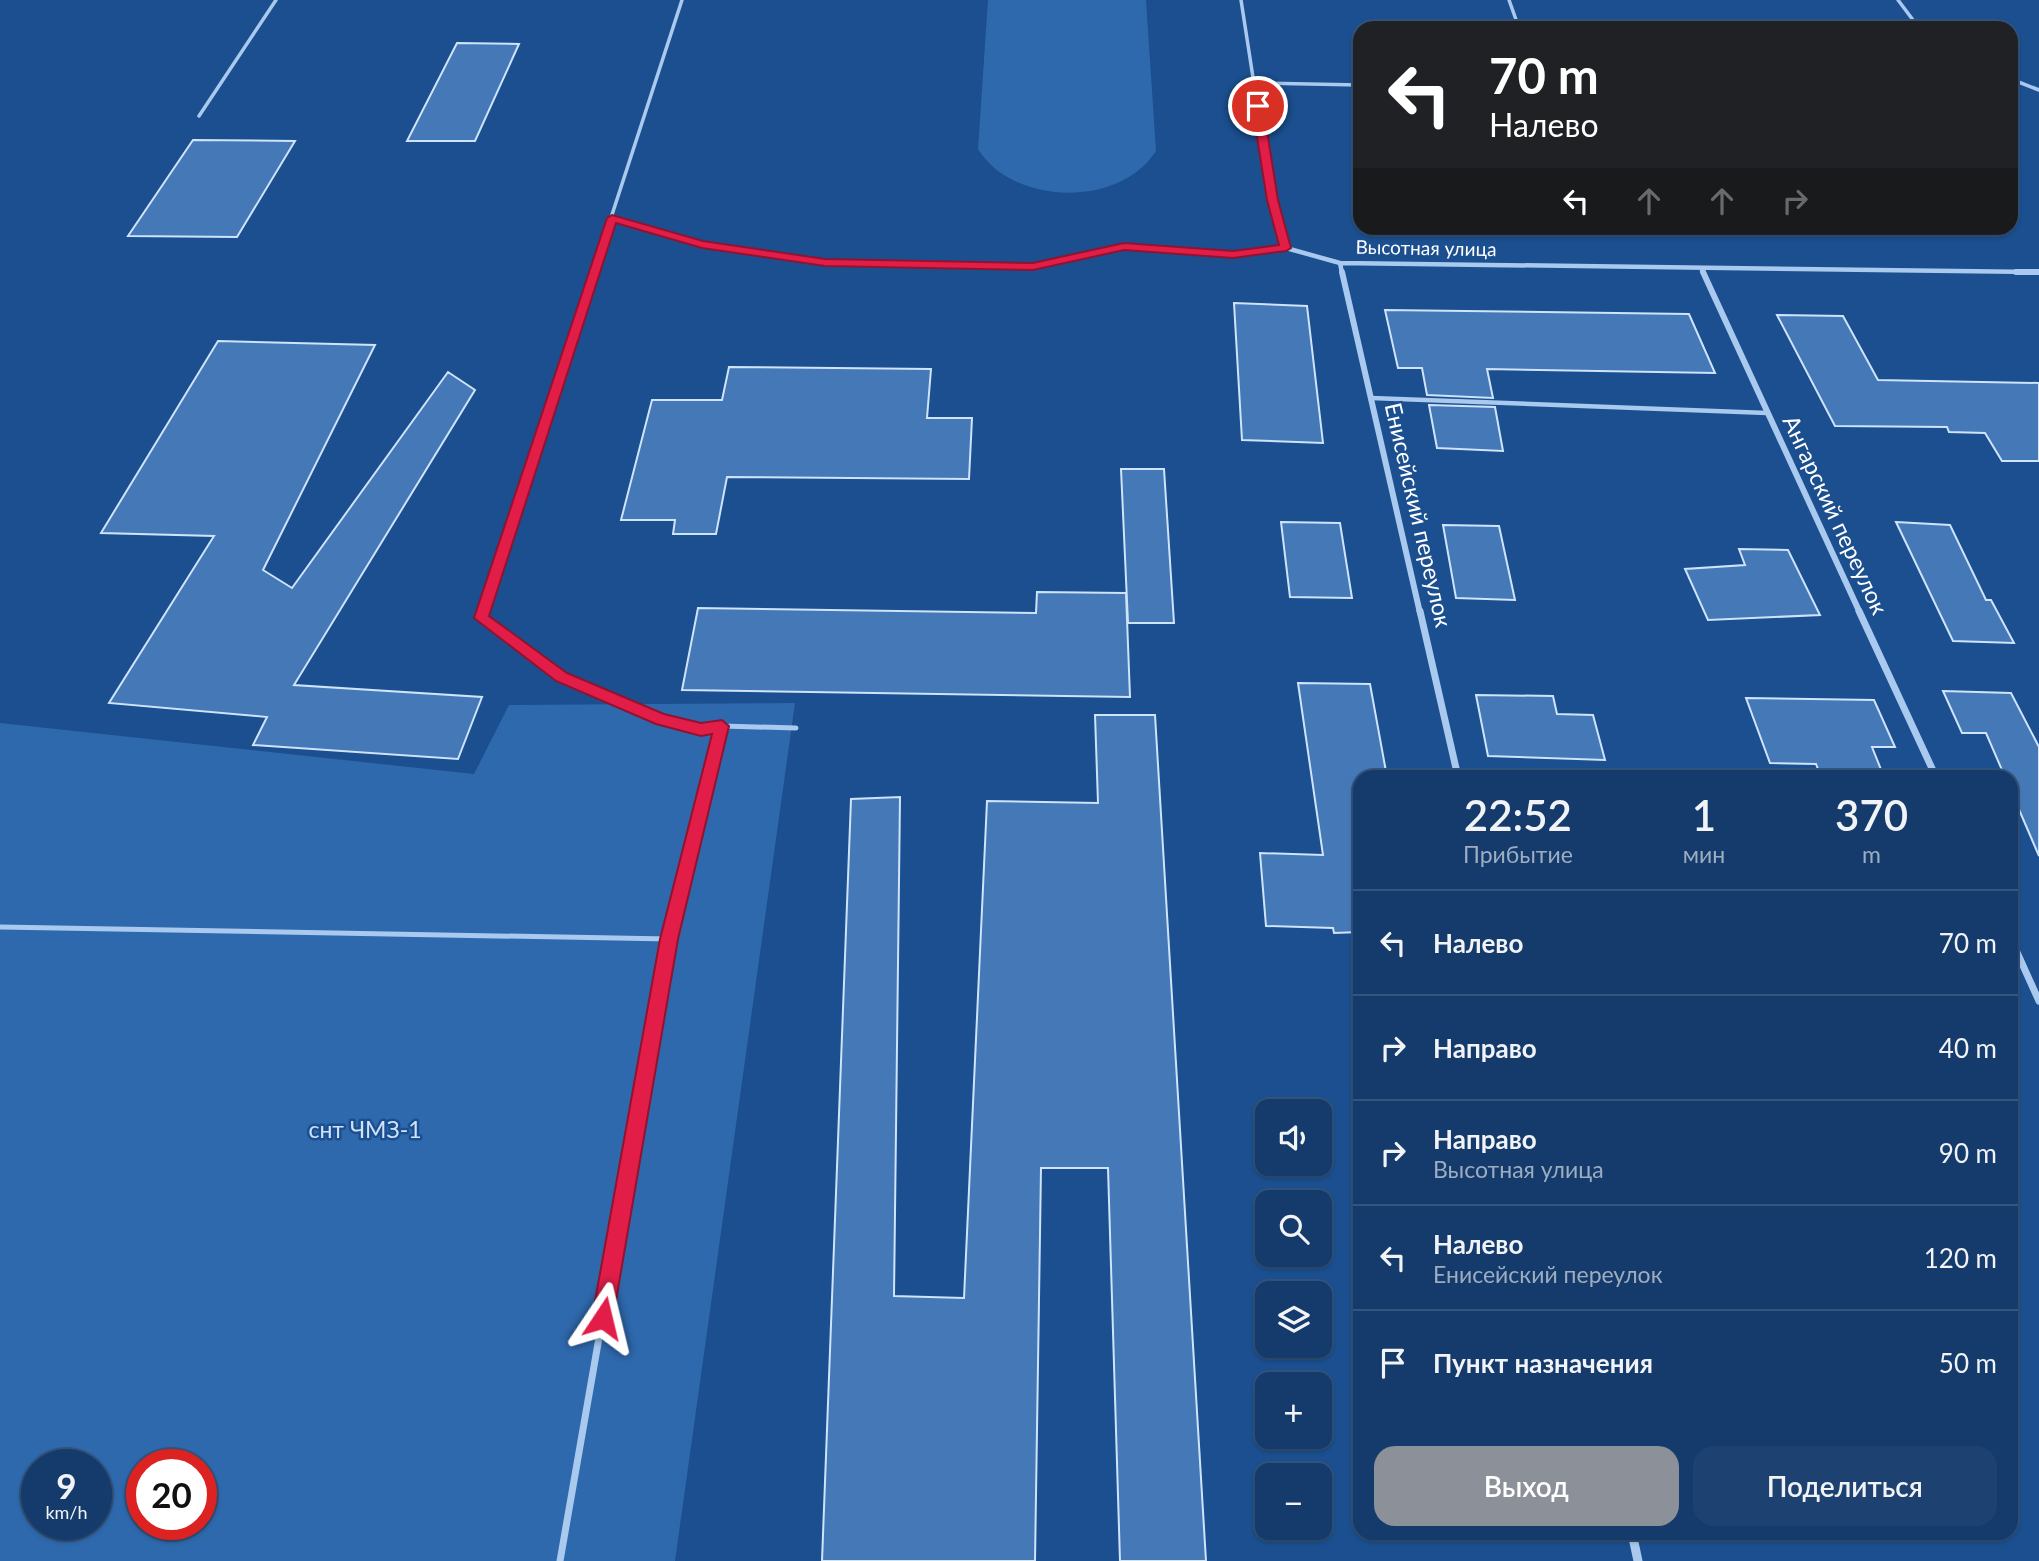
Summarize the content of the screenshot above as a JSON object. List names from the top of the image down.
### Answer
{
  "streets": {
    "street": ["Высотная улица", "Енисейский переулок", "Ангарский переулок"]
  },
  "crossings": [
    ["Высотная улица", "Енисейский переулок"],
    ["Высотная улица", "Ангарский переулок"]
  ],
  "parks": ["снт ЧМЗ-1"],
  "page": {
    "turn": ["70 m", "Налево"],
    "eta": [
      "22:52",
      "Прибытие",
      "1",
      "мин",
      "370",
      "m"
    ],
    "list": [
      {
        "name": "Налево",
        "value": "70 m"
      },
      {
        "name": "Направо",
        "value": "40 m"
      },
      {
        "name": "Направо",
        "note": "Высотная улица",
        "value": "90 m"
      },
      {
        "name": "Налево",
        "note": "Енисейский переулок",
        "value": "120 m"
      },
      {
        "name": "Пункт назначения",
        "value": "50 m"
      }
    ],
    "map_buttons": ["+", "−"],
    "buttons": ["Выход", "Поделиться"],
    "speed": "9 km/h",
    "limit": "20"
  }
}
